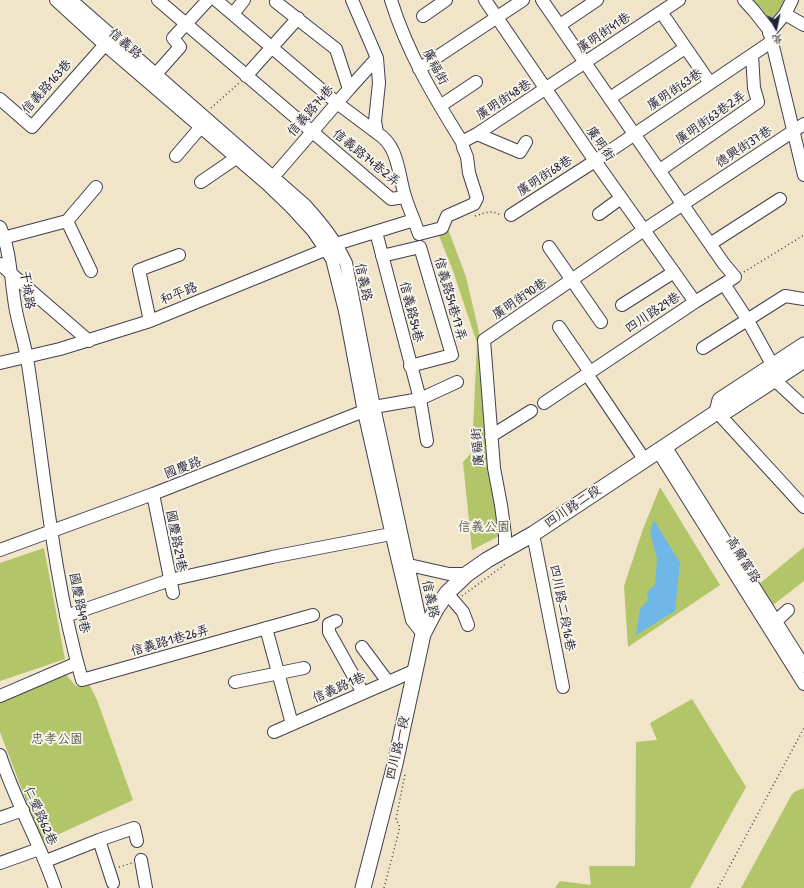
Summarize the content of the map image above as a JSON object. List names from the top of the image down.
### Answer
{
  "streets": {
    "main road": ["四川路二段", "四川路一段"],
    "street": [
      "廣明街41巷",
      "信義路",
      "廣福街",
      "信義路163巷",
      "廣明街63巷",
      "廣明街48巷",
      "信義路74巷",
      "廣明街63巷2弄",
      "廣明街",
      "德興街37巷",
      "信義路74巷2弄",
      "廣明街68巷",
      "干城路",
      "和平路",
      "信義路54巷17弄",
      "廣明街90巷",
      "信義路54巷",
      "四川路29巷",
      "國慶路",
      "國慶路29巷",
      "高爾富路",
      "國慶路49巷",
      "四川路二段16巷",
      "信義路1巷26弄",
      "信義路1巷",
      "仁愛路62巷"
    ]
  },
  "crossings": [
    ["廣明街41巷", "廣明街48巷"],
    ["廣明街41巷", "廣明街"],
    ["信義路", "信義路163巷"],
    ["信義路", "信義路74巷"],
    ["信義路", "和平路"],
    ["信義路", "國慶路"],
    ["信義路", "四川路一段"],
    ["廣福街", "廣明街48巷"],
    ["廣福街", "廣明街90巷"],
    ["廣福街", "四川路二段"],
    ["廣明街63巷", "廣明街63巷2弄"],
    ["廣明街63巷", "廣明街"],
    ["廣明街63巷", "廣明街68巷"],
    ["廣明街48巷", "廣明街"],
    ["信義路74巷", "信義路74巷2弄"],
    ["廣明街", "廣明街68巷"],
    ["廣明街", "廣明街90巷"],
    ["廣明街", "四川路29巷"],
    ["德興街37巷", "廣明街90巷"],
    ["干城路", "和平路"],
    ["信義路54巷17弄", "信義路54巷"],
    ["信義路54巷", "國慶路"],
    ["國慶路", "國慶路29巷"],
    ["國慶路", "國慶路49巷"],
    ["四川路二段", "高爾富路"],
    ["四川路二段", "四川路二段16巷"],
    ["四川路二段", "四川路一段"],
    ["國慶路49巷", "信義路1巷26弄"],
    ["信義路1巷", "四川路一段"]
  ],
  "parks": ["信義公園", "忠孝公園"],
  "north": "bottom"
}
